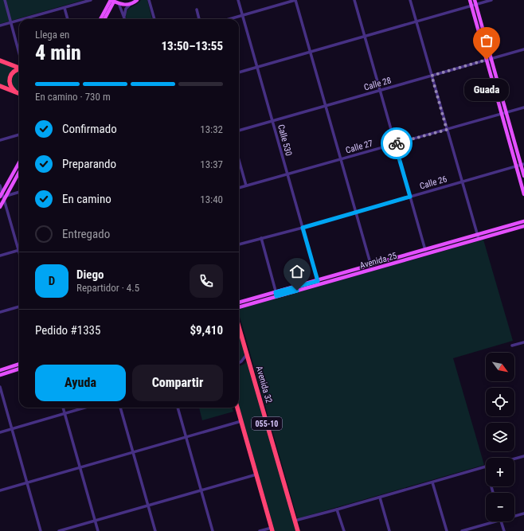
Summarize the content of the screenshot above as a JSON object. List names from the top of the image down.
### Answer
{
  "streets": {
    "highway": ["Avenida 32", "055-10"],
    "main road": ["Avenida 25"],
    "street": [
      "Calle 28",
      "Calle 530",
      "Calle 27",
      "Calle 26"
    ]
  },
  "crossings": [
    ["Calle 28", "Calle 530"],
    ["Calle 530", "Calle 27"],
    ["Calle 530", "Calle 26"],
    ["Calle 530", "Avenida 25"]
  ],
  "places": ["Guada"],
  "north": "bottom right",
  "page": {
    "heading": ["4 min", "Llega en", "13:50–13:55"],
    "panel": [
      "Diego",
      "Repartidor · 4.5",
      "Pedido #1335",
      "$9,410"
    ],
    "bar": "En camino · 730 m",
    "bubble": "Guada",
    "list": [
      ["Confirmado", "13:32"],
      ["Preparando", "13:37"],
      ["En camino", "13:40"],
      "Entregado"
    ],
    "round": "D",
    "map_buttons": ["+", "−"],
    "buttons": ["Ayuda", "Compartir"]
  }
}
